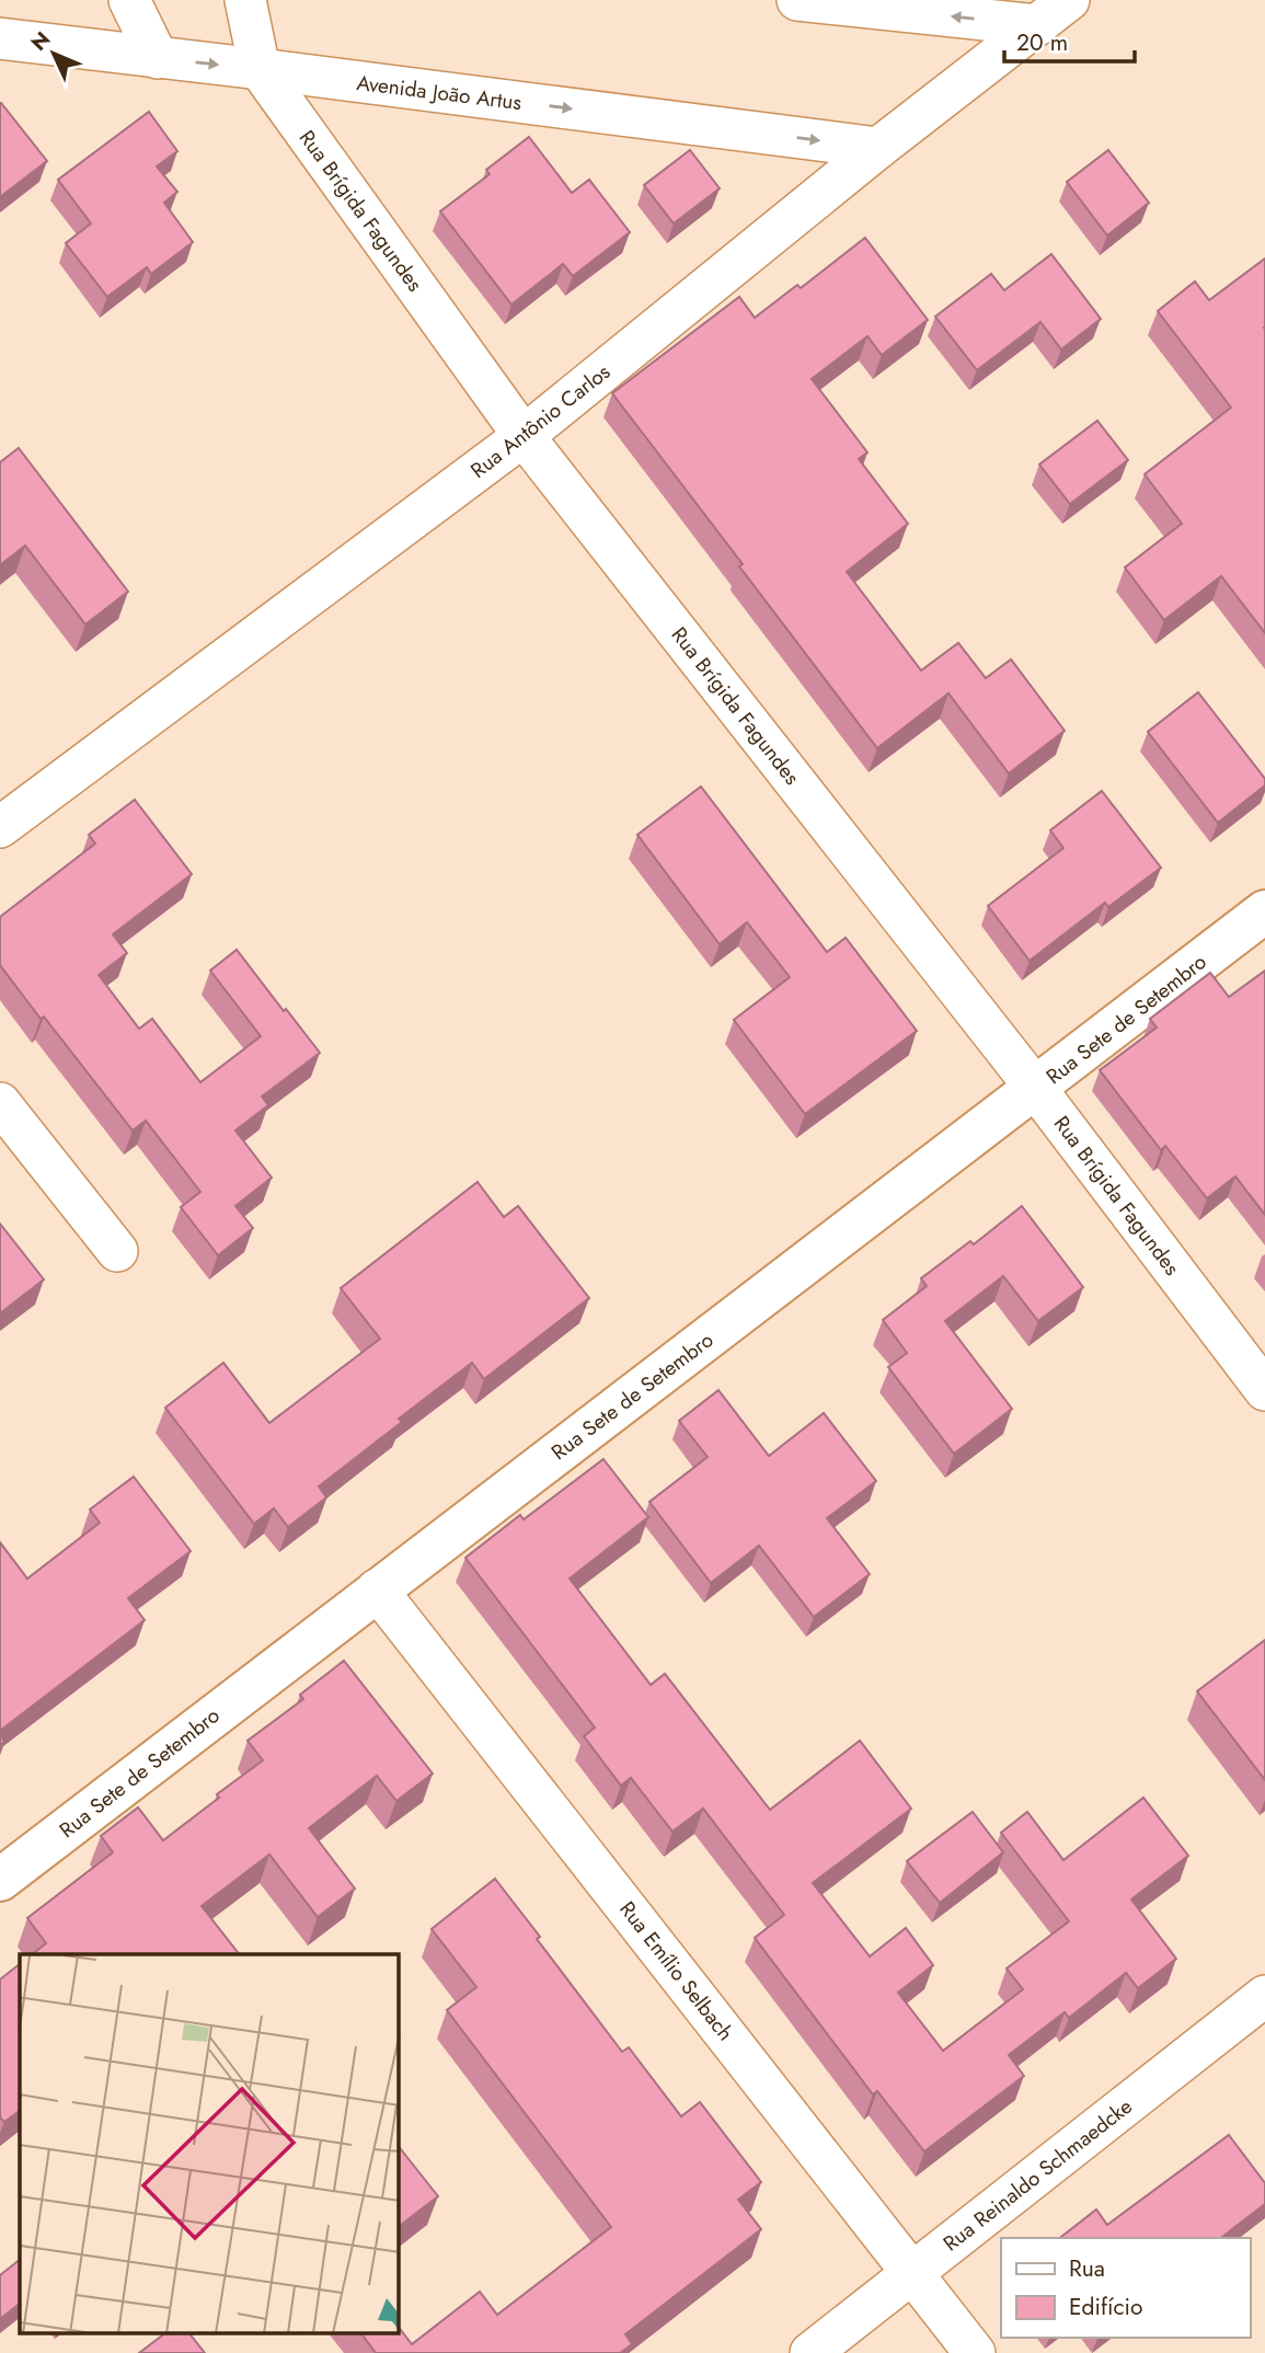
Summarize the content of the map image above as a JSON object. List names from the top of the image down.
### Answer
{
  "streets": {
    "main road": ["Rua Sete de Setembro"],
    "street": [
      "Avenida João Artus",
      "Rua Brígida Fagundes",
      "Rua Antônio Carlos",
      "Rua Emílio Selbach",
      "Rua Reinaldo Schmaedcke"
    ]
  },
  "crossings": [
    ["Avenida João Artus", "Rua Brígida Fagundes"],
    ["Avenida João Artus", "Rua Antônio Carlos"],
    ["Rua Brígida Fagundes", "Rua Antônio Carlos"],
    ["Rua Brígida Fagundes", "Rua Sete de Setembro"],
    ["Rua Sete de Setembro", "Rua Emílio Selbach"],
    ["Rua Emílio Selbach", "Rua Reinaldo Schmaedcke"]
  ],
  "one_way": ["Avenida João Artus"],
  "legend": ["Rua", "Edifício"],
  "scale_bar": "20 m",
  "north": "top left"
}
